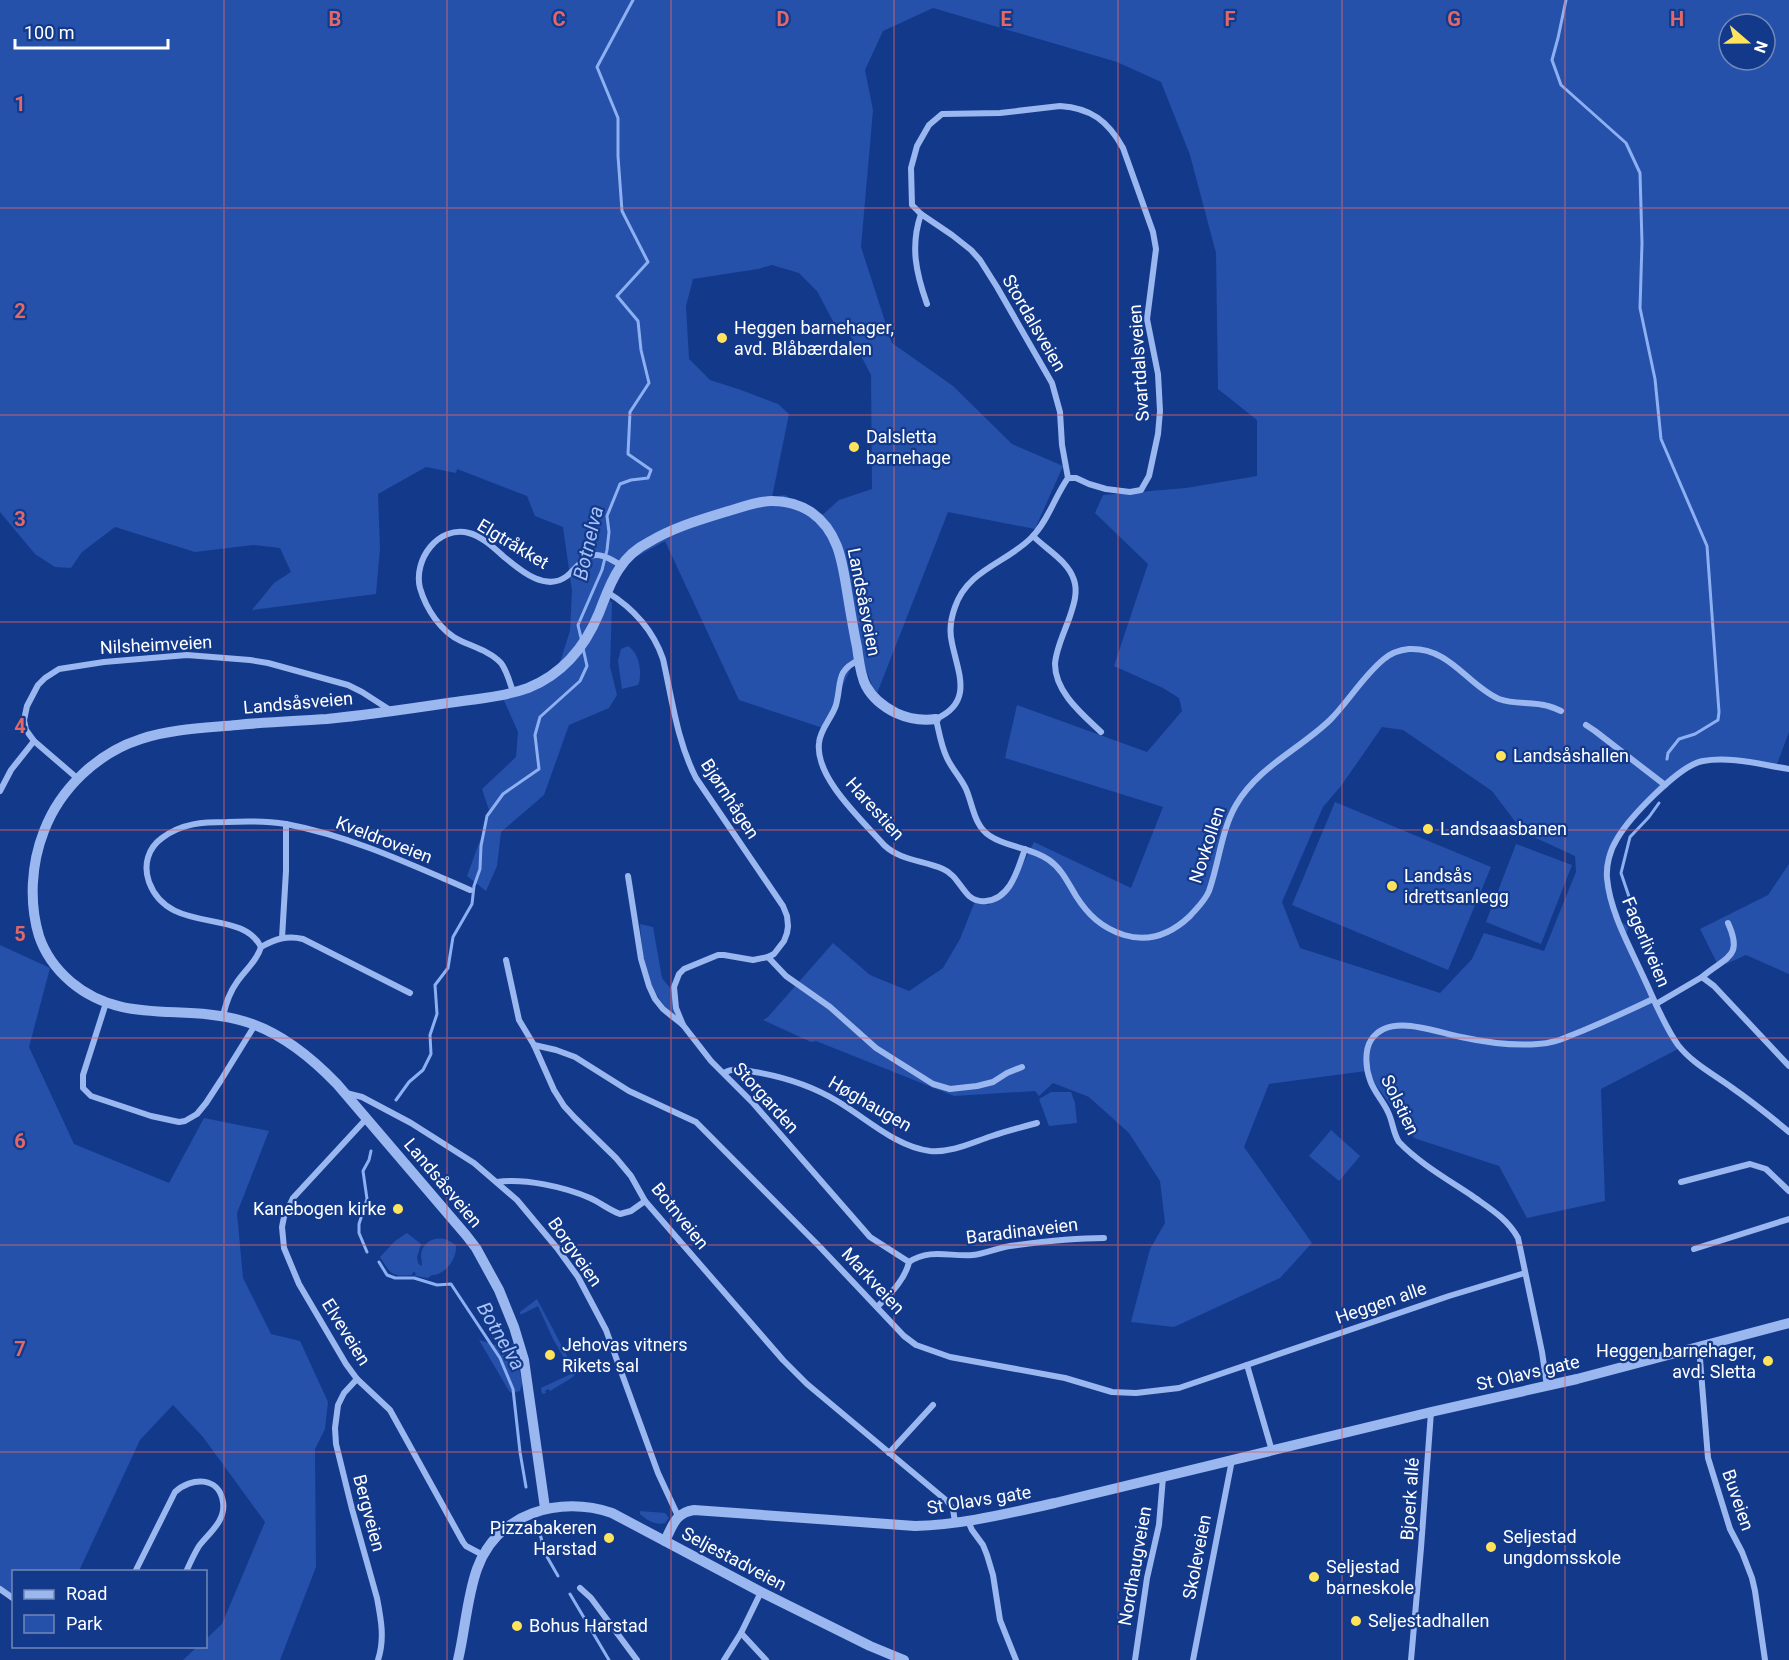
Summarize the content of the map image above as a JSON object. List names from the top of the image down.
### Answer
{
  "streets": {
    "street": [
      "Stordalsveien",
      "Svartdalsveien",
      "Elgtråkket",
      "Landsåsveien",
      "Nilsheimveien",
      "Bjørnhågen",
      "Harestien",
      "Kveldroveien",
      "Novkollen",
      "Fagerliveien",
      "Storgarden",
      "Høghaugen",
      "Solstien",
      "Botnveien",
      "Baradinaveien",
      "Borgveien",
      "Markveien",
      "Heggen alle",
      "Elveveien",
      "St Olavs gate",
      "Bjoerk allé",
      "Buveien",
      "Bergveien",
      "Skoleveien",
      "Seljestadveien",
      "Nordhaugveien"
    ]
  },
  "crossings": [
    ["Stordalsveien", "Svartdalsveien"],
    ["Elgtråkket", "Landsåsveien"],
    ["Landsåsveien", "Nilsheimveien"],
    ["Landsåsveien", "Bjørnhågen"],
    ["Landsåsveien", "Harestien"],
    ["Landsåsveien", "Novkollen"],
    ["Landsåsveien", "Borgveien"],
    ["Landsåsveien", "Elveveien"],
    ["Landsåsveien", "Seljestadveien"],
    ["Harestien", "Novkollen"],
    ["Fagerliveien", "Solstien"],
    ["Storgarden", "Høghaugen"],
    ["Storgarden", "Baradinaveien"],
    ["Solstien", "Heggen alle"],
    ["Solstien", "St Olavs gate"],
    ["Botnveien", "Markveien"],
    ["Botnveien", "St Olavs gate"],
    ["Borgveien", "St Olavs gate"],
    ["Markveien", "Heggen alle"],
    ["Elveveien", "Bergveien"],
    ["Elveveien", "Seljestadveien"],
    ["St Olavs gate", "Bjoerk allé"],
    ["St Olavs gate", "Buveien"],
    ["St Olavs gate", "Skoleveien"],
    ["St Olavs gate", "Nordhaugveien"]
  ],
  "water": ["Botnelva"],
  "places": [
    "Heggen barnehager, avd. Blåbærdalen",
    "Dalsletta barnehage",
    "Landsåshallen",
    "Landsaasbanen",
    "Landsås idrettsanlegg",
    "Kanebogen kirke",
    "Jehovas vitners Rikets sal",
    "Heggen barnehager, avd. Sletta",
    "Pizzabakeren Harstad",
    "Seljestad ungdomsskole",
    "Seljestad barneskole",
    "Seljestadhallen",
    "Bohus Harstad"
  ],
  "legend": ["Road", "Park"],
  "scale_bar": "100 m",
  "north": "right",
  "grid": {
    "columns": [
      "B",
      "C",
      "D",
      "E",
      "F",
      "G",
      "H"
    ],
    "rows": [
      "1",
      "2",
      "3",
      "4",
      "5",
      "6",
      "7"
    ]
  }
}
